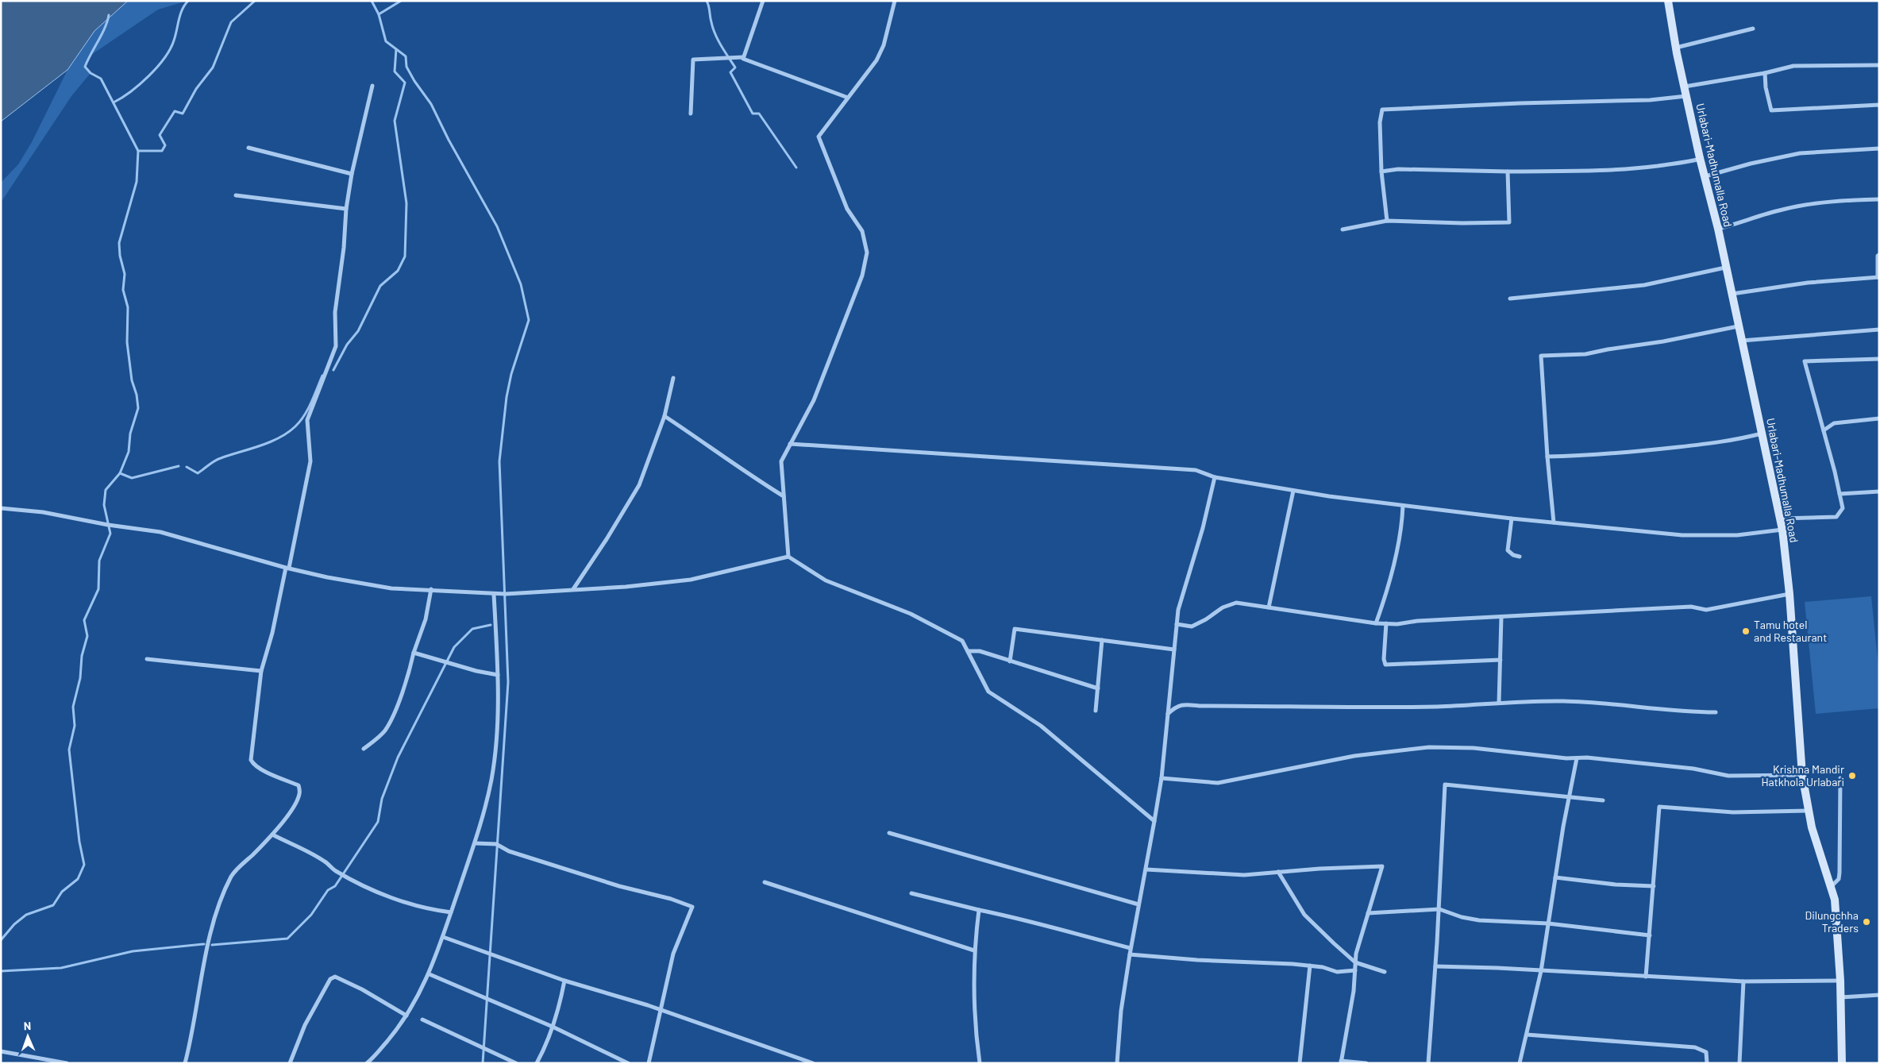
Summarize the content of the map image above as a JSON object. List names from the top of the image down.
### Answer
{
  "streets": {
    "main road": ["Urlabari-Madhumalla Road"]
  },
  "places": ["Tamu hotel and Restaurant", "Krishna Mandir Hatkhola Urlabari", "Dilungchha Traders"],
  "north": "top"
}
